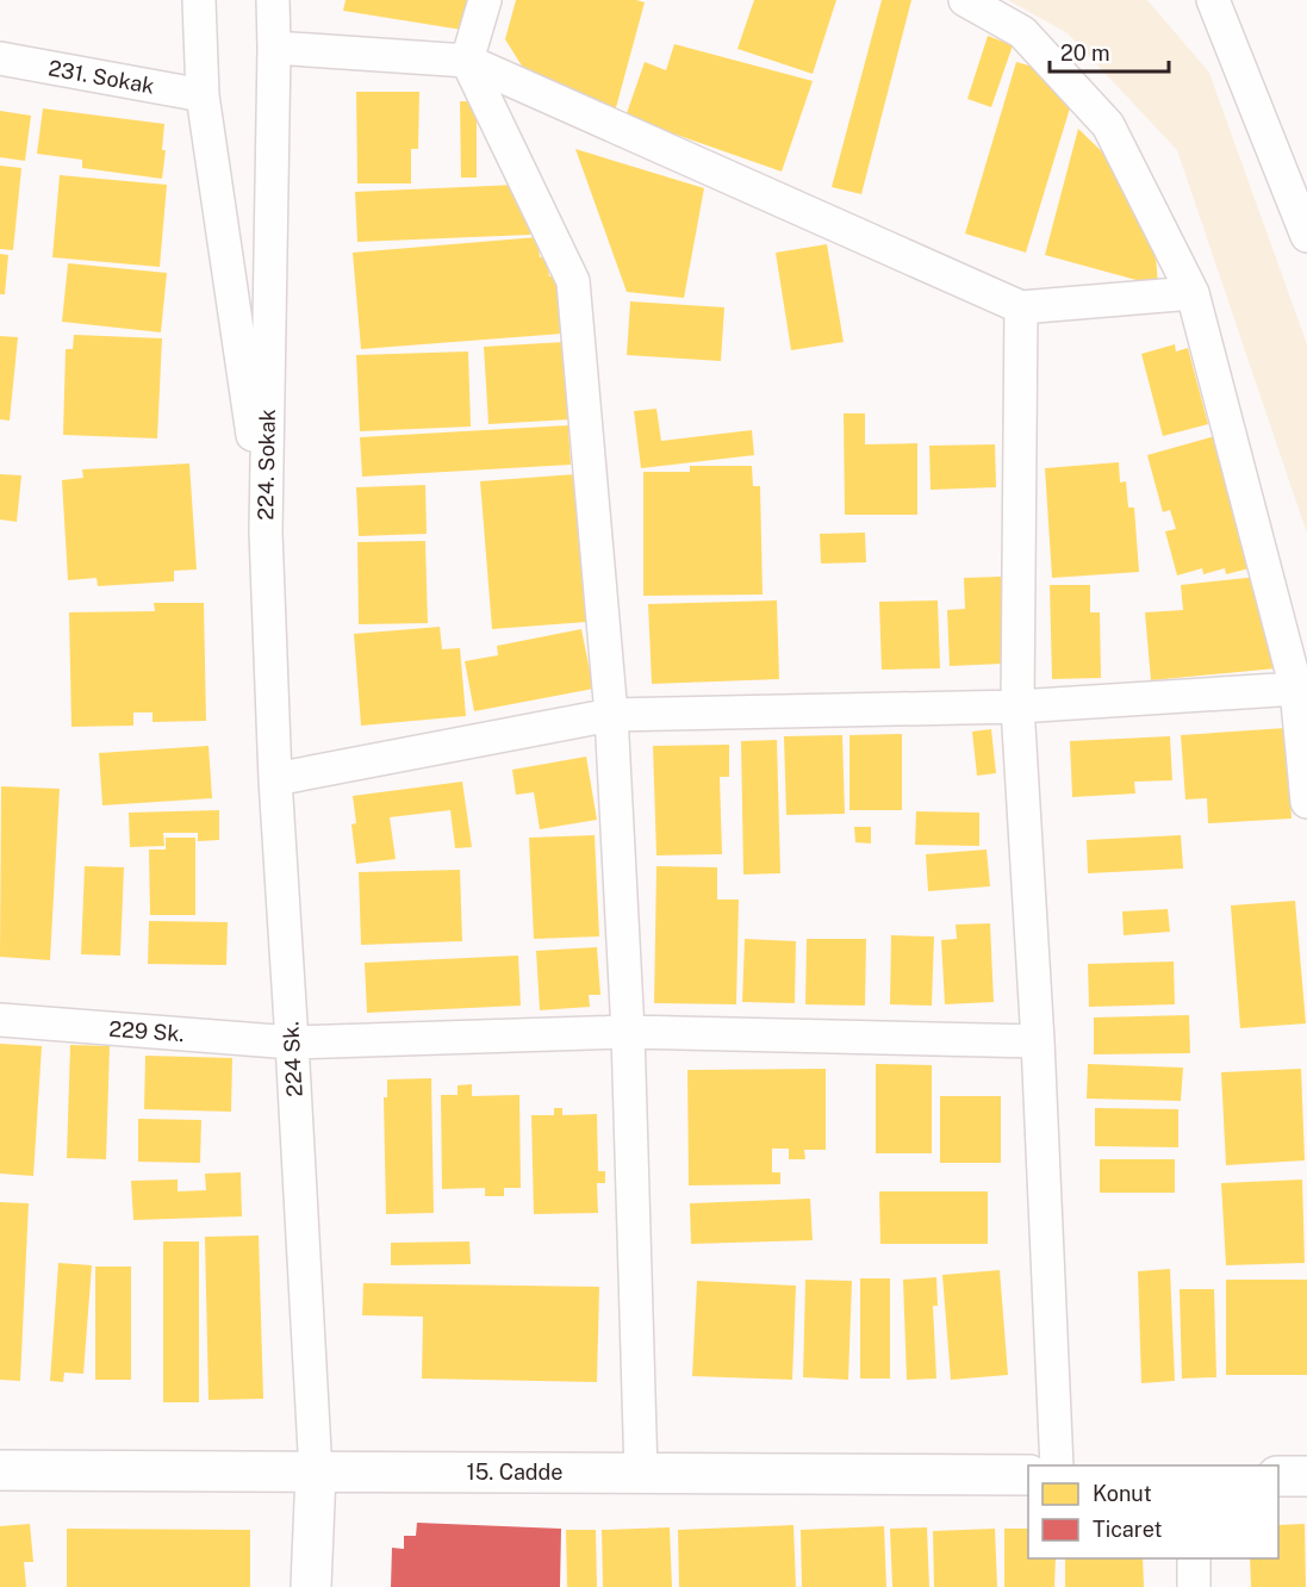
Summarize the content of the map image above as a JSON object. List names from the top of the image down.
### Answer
{
  "streets": {
    "main road": ["224 Sk.", "15. Cadde"],
    "street": ["231. Sokak", "224. Sokak", "229 Sk."]
  },
  "crossings": [
    ["231. Sokak", "224. Sokak"],
    ["224. Sokak", "224 Sk."],
    ["229 Sk.", "224 Sk."],
    ["224 Sk.", "15. Cadde"]
  ],
  "legend": ["Konut", "Ticaret"],
  "scale_bar": "20 m"
}
